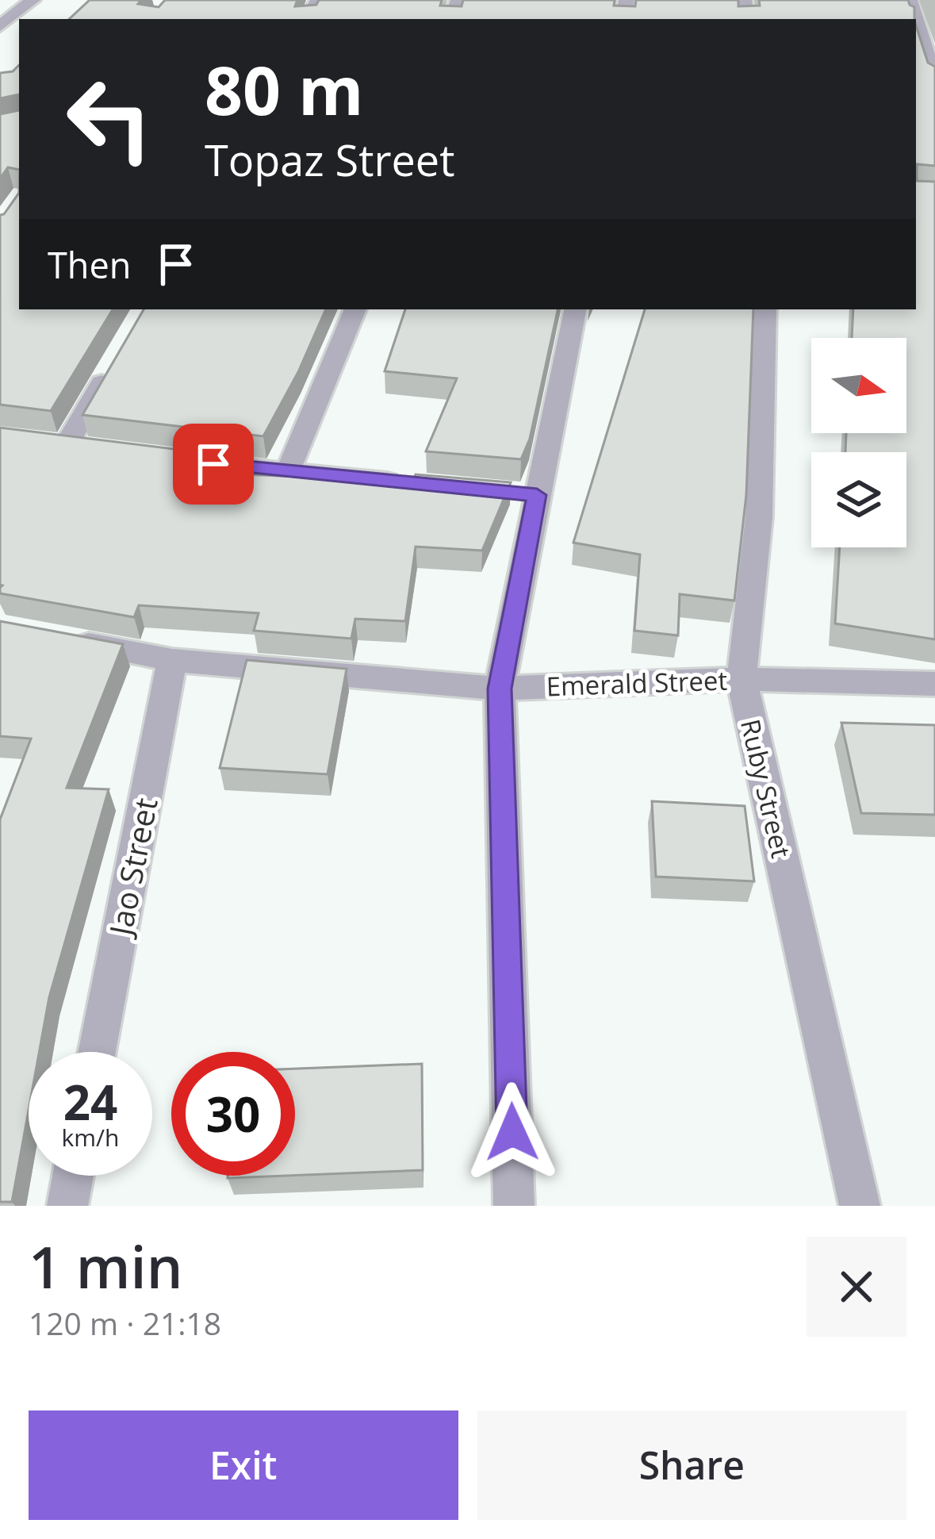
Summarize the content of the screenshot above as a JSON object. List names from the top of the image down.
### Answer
{
  "streets": {
    "street": ["Emerald Street", "Ruby Street", "Jao Street"]
  },
  "crossings": [
    ["Emerald Street", "Ruby Street"],
    ["Emerald Street", "Jao Street"]
  ],
  "north": "right",
  "page": {
    "turn": ["80 m", "Topaz Street"],
    "then": "Then",
    "speed": "24 km/h",
    "limit": "30",
    "heading": ["1 min", "120 m · 21:18"],
    "buttons": ["Exit", "Share"]
  }
}
